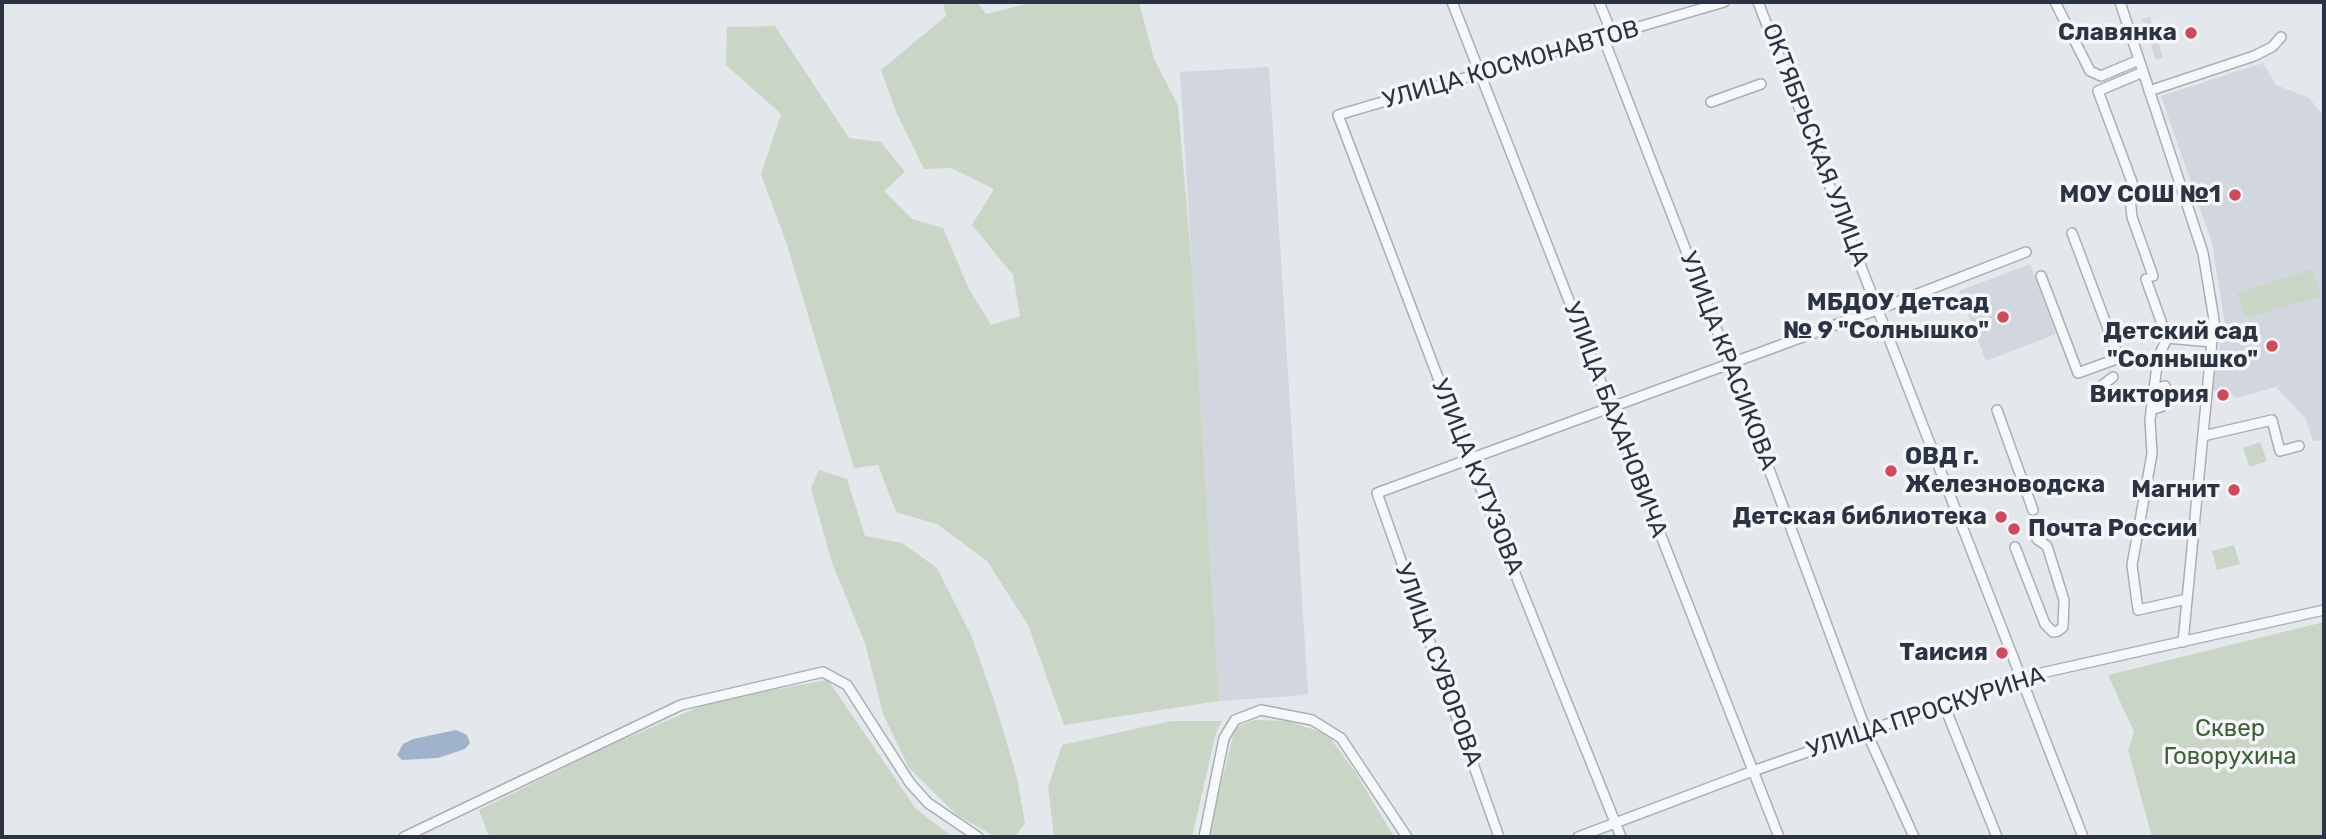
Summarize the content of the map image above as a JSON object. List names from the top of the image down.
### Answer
{
  "streets": {
    "street": [
      "УЛИЦА КОСМОНАВТОВ",
      "ОКТЯБРЬСКАЯ УЛИЦА",
      "УЛИЦА КРАСИКОВА",
      "УЛИЦА БАХАНОВИЧА",
      "УЛИЦА КУТУЗОВА",
      "УЛИЦА СУВОРОВА",
      "УЛИЦА ПРОСКУРИНА"
    ]
  },
  "crossings": [
    ["УЛИЦА КОСМОНАВТОВ", "УЛИЦА КРАСИКОВА"],
    ["УЛИЦА КОСМОНАВТОВ", "УЛИЦА БАХАНОВИЧА"],
    ["УЛИЦА КОСМОНАВТОВ", "УЛИЦА КУТУЗОВА"],
    ["ОКТЯБРЬСКАЯ УЛИЦА", "УЛИЦА ПРОСКУРИНА"],
    ["УЛИЦА КРАСИКОВА", "УЛИЦА ПРОСКУРИНА"],
    ["УЛИЦА БАХАНОВИЧА", "УЛИЦА ПРОСКУРИНА"],
    ["УЛИЦА КУТУЗОВА", "УЛИЦА СУВОРОВА"],
    ["УЛИЦА КУТУЗОВА", "УЛИЦА ПРОСКУРИНА"]
  ],
  "parks": ["Сквер Говорухина"],
  "places": [
    "Славянка",
    "МОУ СОШ №1",
    "МБДОУ Детсад № 9 \"Солнышко\"",
    "Детский сад \"Солнышко\"",
    "Виктория",
    "ОВД г. Железноводска",
    "Магнит",
    "Детская библиотека",
    "Почта России",
    "Таисия"
  ]
}
